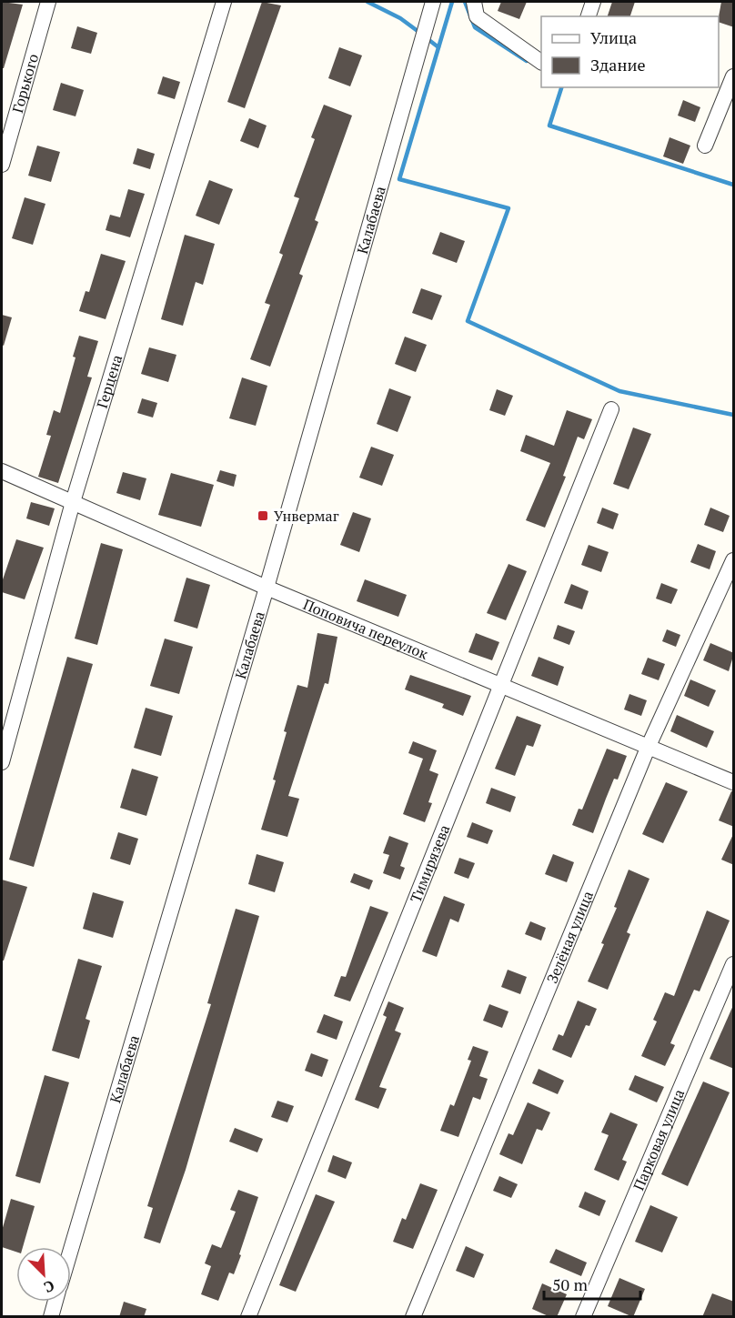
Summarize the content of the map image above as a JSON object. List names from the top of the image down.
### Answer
{
  "streets": {
    "street": [
      "Горького",
      "Калабаева",
      "Герцена",
      "Поповича переулок",
      "Тимирязева",
      "Зелёная улица",
      "Парковая улица"
    ]
  },
  "crossings": [
    ["Калабаева", "Поповича переулок"],
    ["Герцена", "Поповича переулок"],
    ["Поповича переулок", "Тимирязева"],
    ["Поповича переулок", "Зелёная улица"]
  ],
  "places": {
    "transit": ["Унвермаг"]
  },
  "legend": ["Улица", "Здание"],
  "scale_bar": "50 m",
  "north": "bottom right"
}
